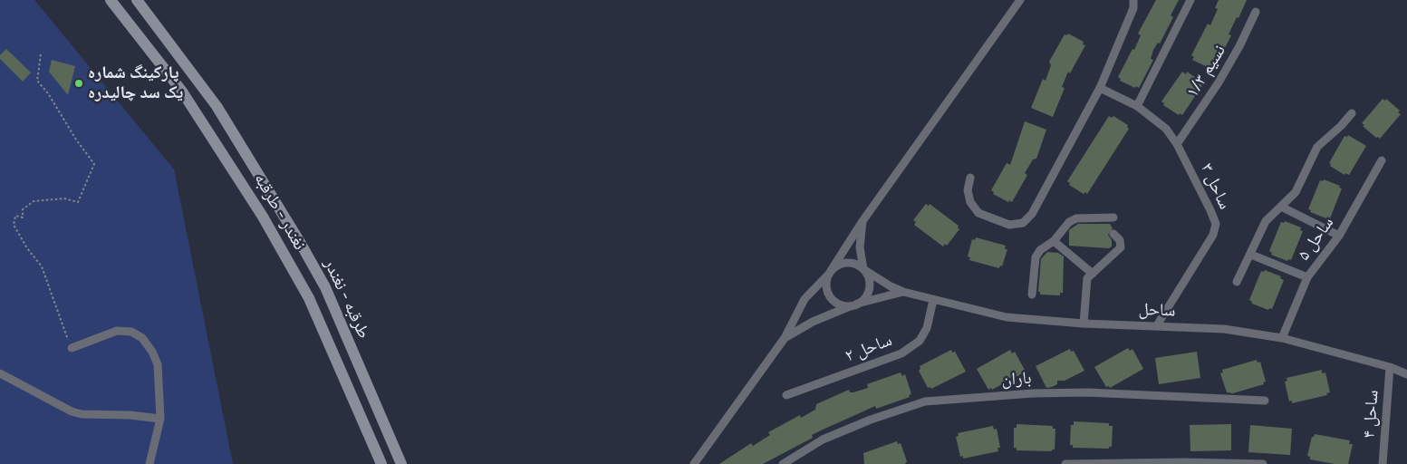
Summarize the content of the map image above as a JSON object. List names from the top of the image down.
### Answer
{
  "streets": {
    "street": [
      "نسیم ۱/۳",
      "ساحل ۳",
      "نغندر - طرقبه",
      "ساحل ۵",
      "طرقبه - نغندر",
      "ساحل",
      "ساحل ۲",
      "باران",
      "ساحل ۴"
    ]
  },
  "crossings": [
    ["نسیم ۱/۳", "ساحل ۳"],
    ["ساحل ۳", "ساحل"],
    ["ساحل ۵", "ساحل"],
    ["ساحل", "ساحل ۲"],
    ["ساحل", "ساحل ۴"]
  ],
  "places": ["پارکینگ شماره یک سد چالیدره"]
}
